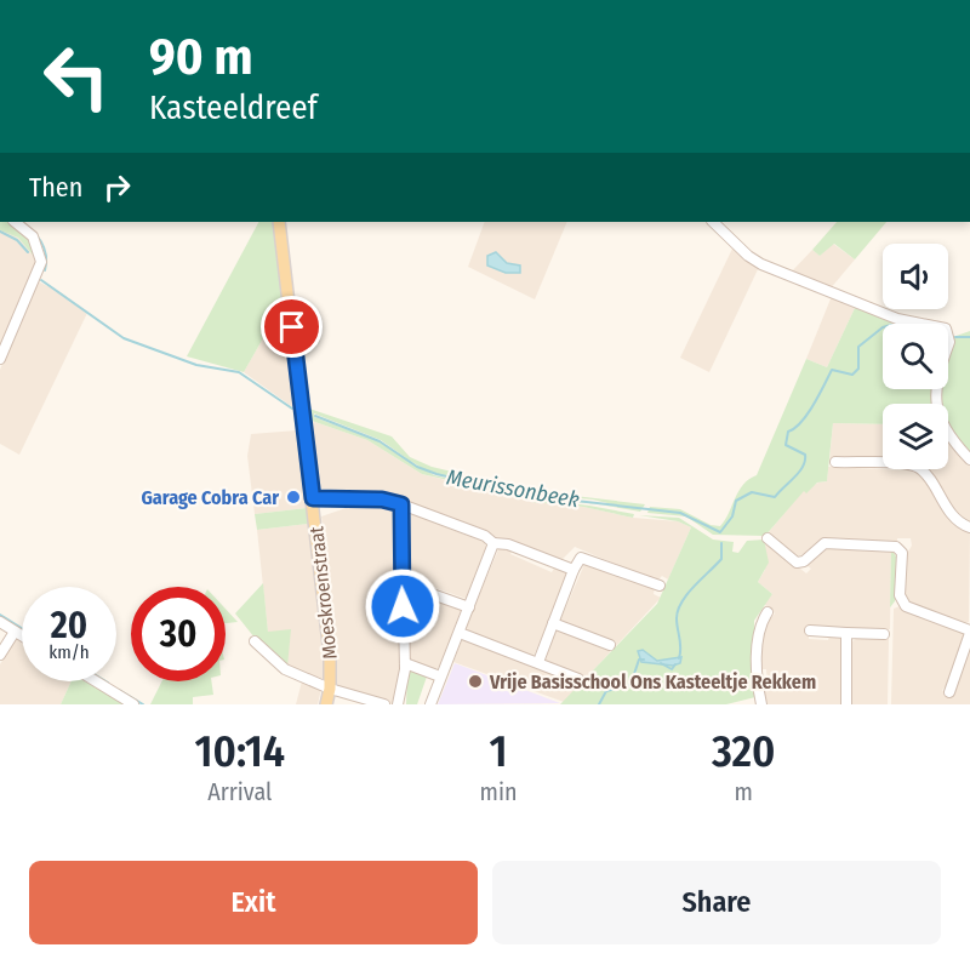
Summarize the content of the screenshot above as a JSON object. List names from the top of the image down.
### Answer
{
  "streets": {
    "main road": ["Moeskroenstraat"]
  },
  "water": ["Meurissonbeek"],
  "places": ["Garage Cobra Car", "Vrije Basisschool Ons Kasteeltje Rekkem"],
  "page": {
    "turn": ["90 m", "Kasteeldreef"],
    "then": "Then",
    "speed": "20 km/h",
    "limit": "30",
    "eta": [
      "10:14",
      "Arrival",
      "1",
      "min",
      "320",
      "m"
    ],
    "buttons": ["Exit", "Share"]
  }
}
